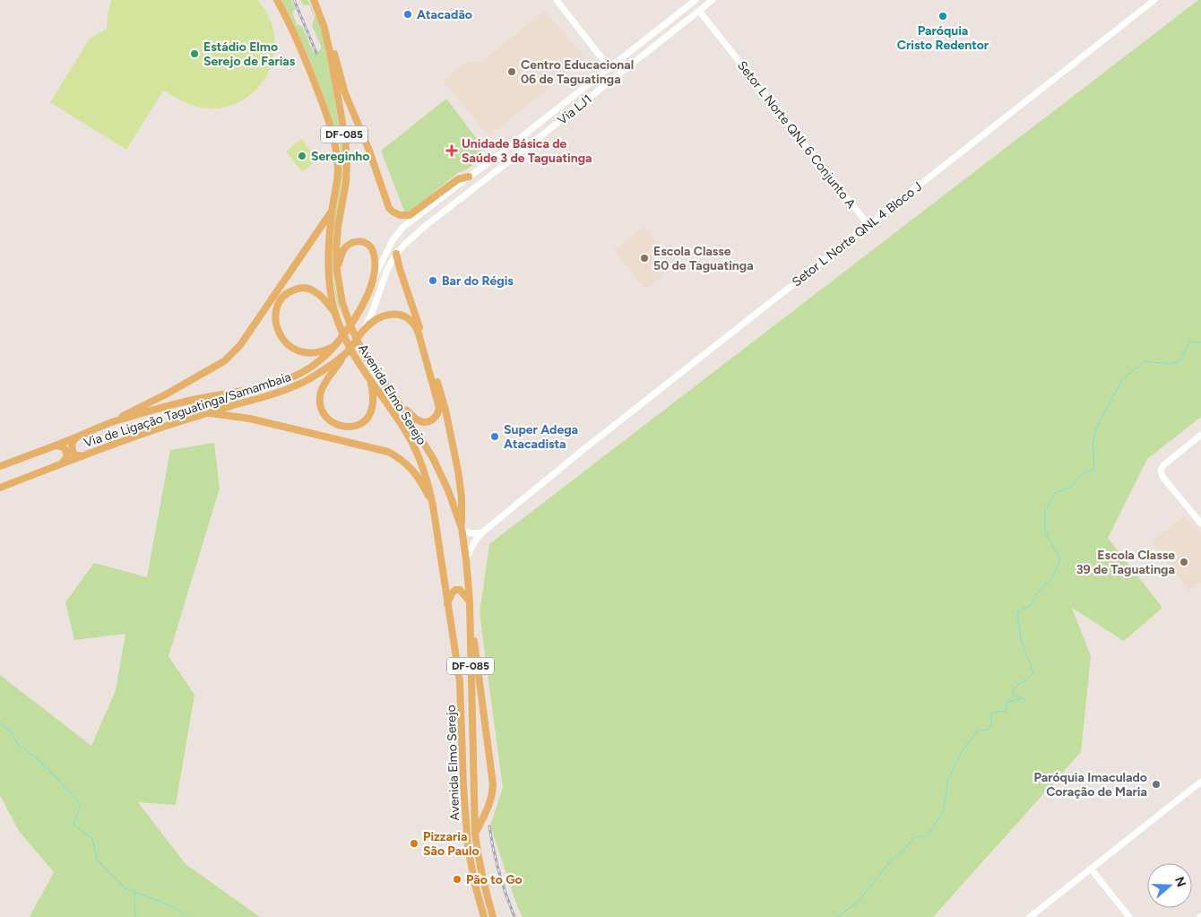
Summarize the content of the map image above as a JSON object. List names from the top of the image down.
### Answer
{
  "streets": {
    "main road": ["DF-085", "Avenida Elmo Serejo", "Via de Ligação Taguatinga/Samambaia"],
    "street": ["Via LJ1", "Setor L Norte QNL 6 Conjunto A", "Setor L Norte QNL 4 Bloco J"]
  },
  "crossings": [
    ["Via LJ1", "Setor L Norte QNL 6 Conjunto A"],
    ["Via LJ1", "Via de Ligação Taguatinga/Samambaia"],
    ["Setor L Norte QNL 6 Conjunto A", "Setor L Norte QNL 4 Bloco J"],
    ["Setor L Norte QNL 4 Bloco J", "Avenida Elmo Serejo"],
    ["Avenida Elmo Serejo", "Via de Ligação Taguatinga/Samambaia"]
  ],
  "places": {
    "other": [
      "Atacadão",
      "Paróquia Cristo Redentor",
      "Estádio Elmo Serejo de Farias",
      "Centro Educacional 06 de Taguatinga",
      "Sereginho",
      "Escola Classe 50 de Taguatinga",
      "Bar do Régis",
      "Super Adega Atacadista",
      "Escola Classe 39 de Taguatinga",
      "Paróquia Imaculado Coração de Maria",
      "Pizzaria São Paulo",
      "Pão to Go"
    ],
    "health": ["Unidade Básica de Saúde 3 de Taguatinga"]
  },
  "north": "right"
}
